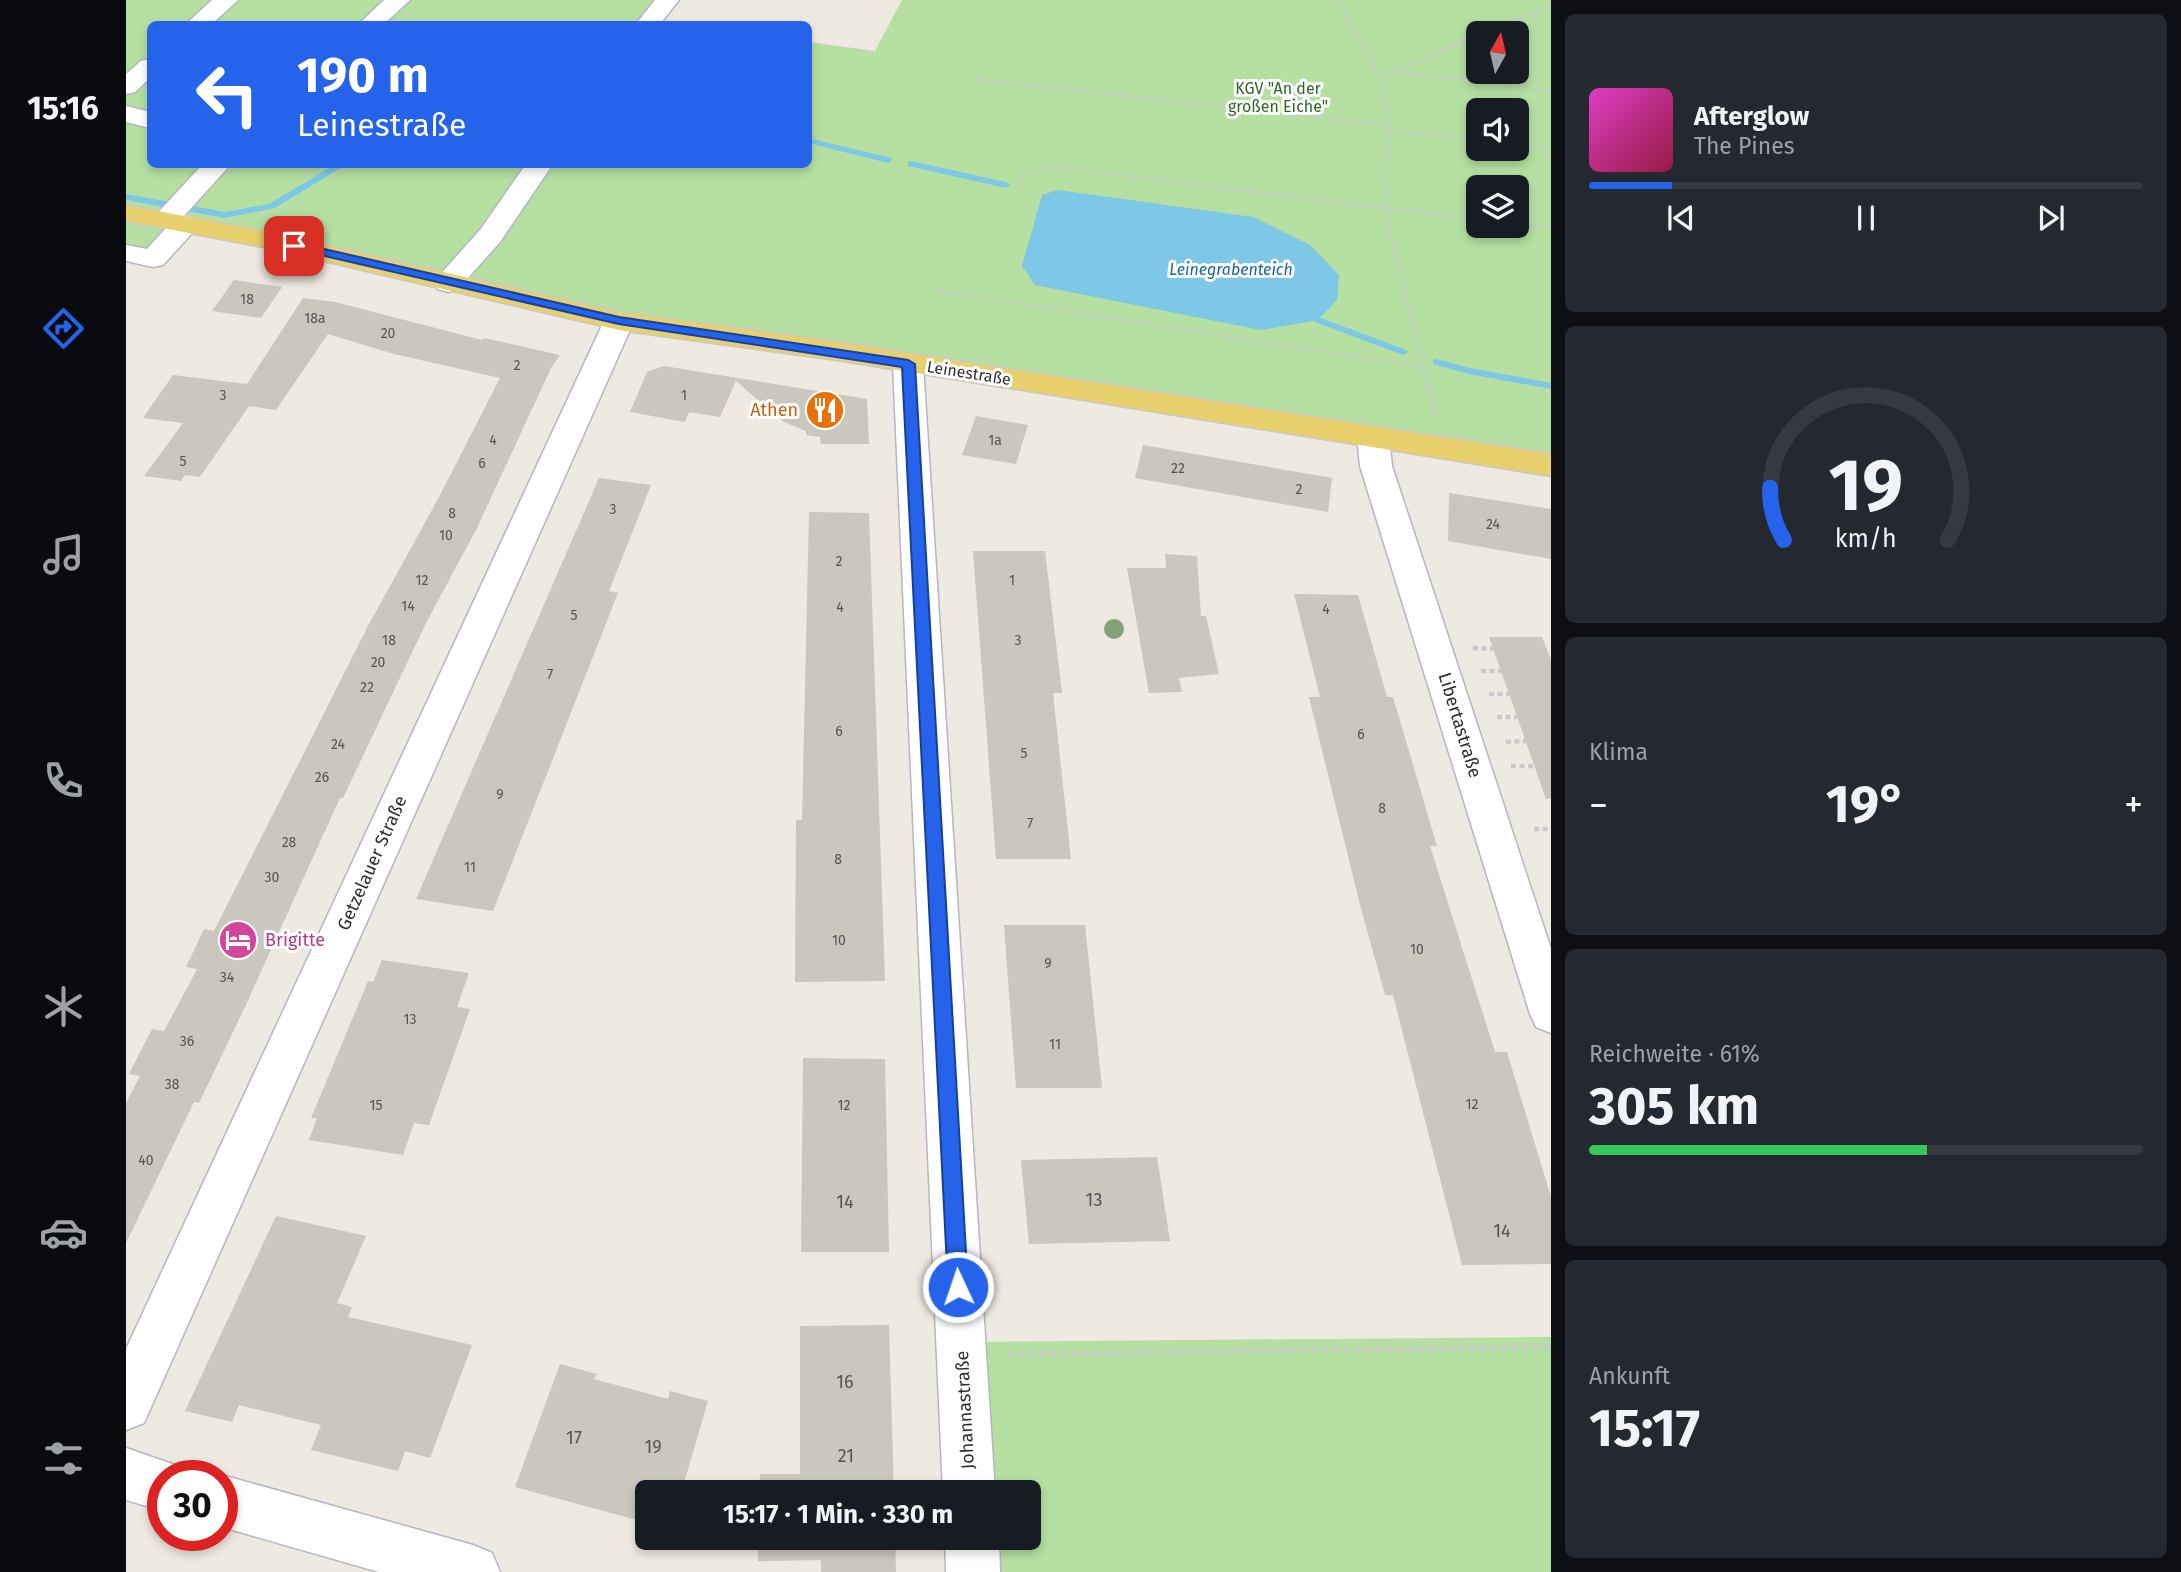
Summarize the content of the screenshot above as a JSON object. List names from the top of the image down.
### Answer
{
  "streets": {
    "main road": ["Leinestraße"],
    "street": ["Libertastraße", "Getzelauer Straße", "Johannastraße"]
  },
  "crossings": [
    ["Leinestraße", "Libertastraße"],
    ["Leinestraße", "Getzelauer Straße"],
    ["Leinestraße", "Johannastraße"]
  ],
  "water": ["Leinegrabenteich"],
  "parks": ["KGV \"An der großen Eiche\""],
  "places": {
    "restaurant": ["Athen"],
    "hotel": ["Brigitte"]
  },
  "house_numbers": [
    "18",
    "18a",
    "20",
    "2",
    "3",
    "1",
    "4",
    "1a",
    "5",
    "6",
    "22",
    "2",
    "3",
    "8",
    "24",
    "10",
    "2",
    "12",
    "1",
    "14",
    "4",
    "4",
    "5",
    "18",
    "3",
    "20",
    "7",
    "22",
    "6",
    "6",
    "24",
    "5",
    "26",
    "9",
    "8",
    "7",
    "28",
    "8",
    "11",
    "30",
    "10",
    "10",
    "9",
    "34",
    "13",
    "36",
    "11",
    "38",
    "12",
    "15",
    "12",
    "40",
    "13",
    "14",
    "14",
    "16",
    "17",
    "19",
    "21"
  ],
  "north": "top",
  "page": {
    "tabs": "15:16",
    "turn": ["190 m", "Leinestraße"],
    "song": ["Afterglow", "The Pines"],
    "tile": [
      "Klima",
      ["Reichweite · 61%", "305 km"],
      ["Ankunft", "15:17"]
    ],
    "heat": ["−", "19°", "+"],
    "limit": "30",
    "trip": "15:17 · 1 Min. · 330 m",
    "gauge": ["19", "km/h"]
  }
}
